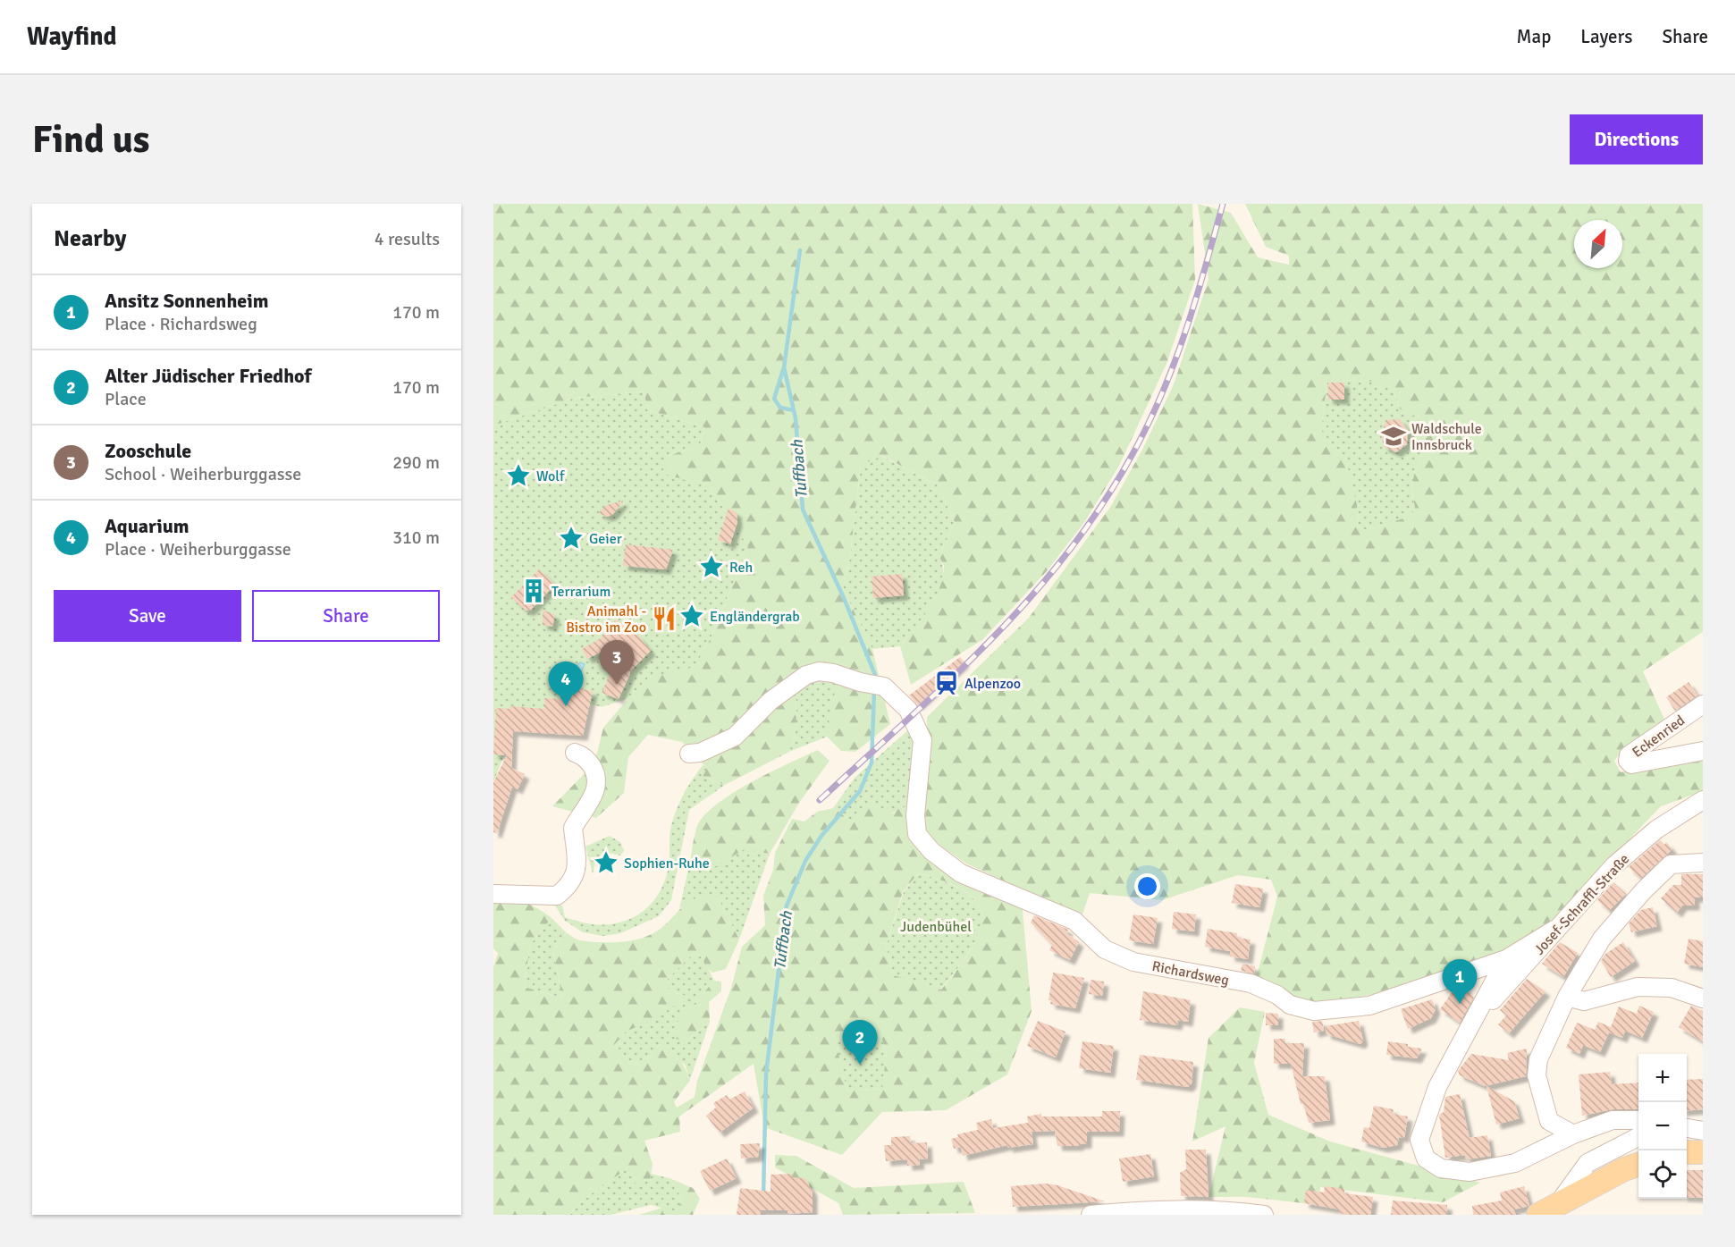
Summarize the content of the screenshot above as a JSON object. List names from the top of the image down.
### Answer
{
  "streets": {
    "street": ["Eckenried", "Josef-Schraffl-Straße", "Richardsweg"]
  },
  "crossings": [
    ["Josef-Schraffl-Straße", "Richardsweg"]
  ],
  "water": ["Tuffbach"],
  "parks": ["Judenbühel"],
  "places": {
    "school or university": ["Waldschule Innsbruck"],
    "place": [
      "Wolf",
      "Geier",
      "Reh",
      "Engländergrab",
      "Sophien-Ruhe"
    ],
    "building": ["Terrarium"],
    "restaurant": ["Animahl - Bistro im Zoo"],
    "station": ["Alpenzoo"]
  },
  "north": "top right",
  "page": {
    "header": "Wayfind",
    "nav": ["Map", "Layers", "Share"],
    "buttons": [
      "Directions",
      ["Save", "Share"]
    ],
    "title": "Find us",
    "heading": ["Nearby", "4 results"],
    "list": [
      {
        "mark": "1",
        "name": "Ansitz Sonnenheim",
        "note": "Place · Richardsweg",
        "value": "170 m"
      },
      {
        "mark": "2",
        "name": "Alter Jüdischer Friedhof",
        "note": "Place",
        "value": "170 m"
      },
      {
        "mark": "3",
        "name": "Zooschule",
        "note": "School · Weiherburggasse",
        "value": "290 m"
      },
      {
        "mark": "4",
        "name": "Aquarium",
        "note": "Place · Weiherburggasse",
        "value": "310 m"
      }
    ],
    "pins": [
      "3",
      "4",
      "1",
      "2"
    ],
    "map_buttons": ["+", "−"]
  }
}
